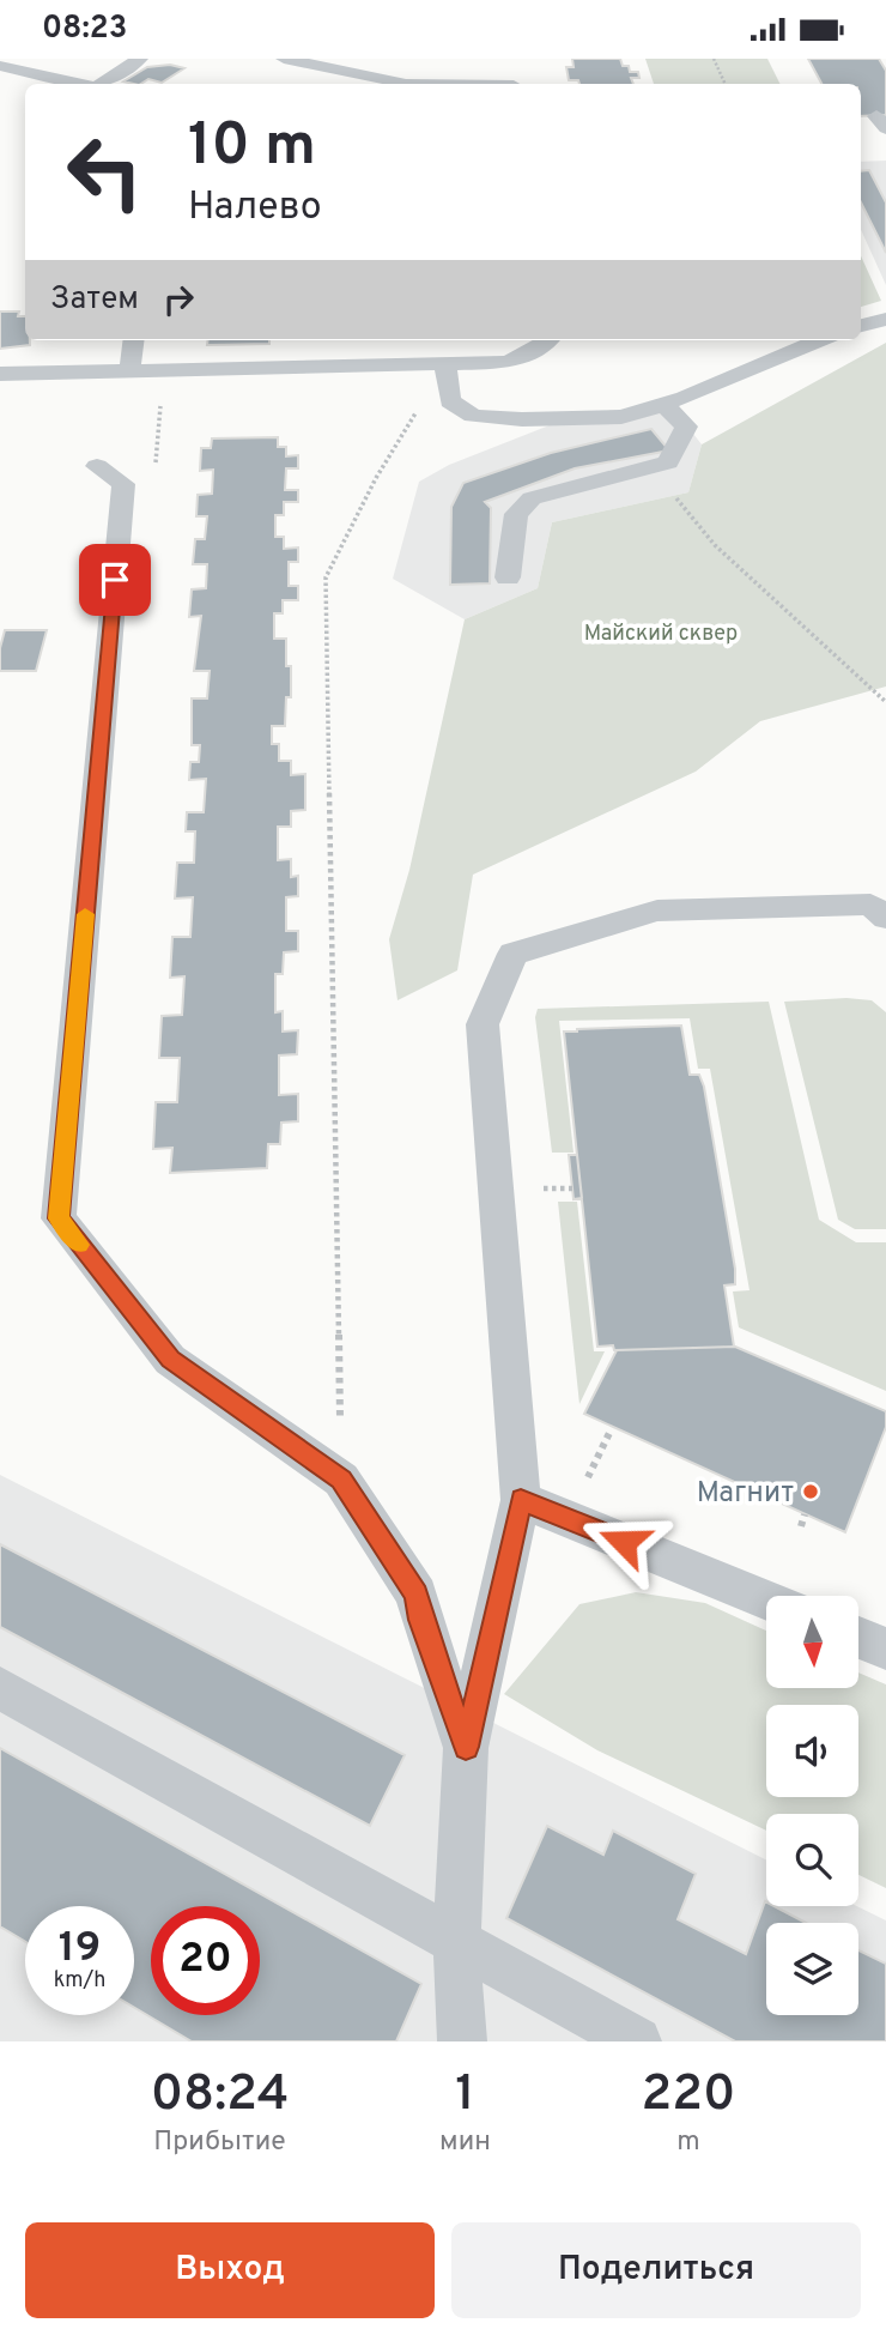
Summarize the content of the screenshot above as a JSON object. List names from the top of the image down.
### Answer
{
  "parks": ["Майский сквер"],
  "places": ["Магнит"],
  "north": "bottom",
  "page": {
    "status": "08:23",
    "turn": ["10 m", "Налево"],
    "then": "Затем",
    "speed": "19 km/h",
    "limit": "20",
    "eta": [
      "08:24",
      "Прибытие",
      "1",
      "мин",
      "220",
      "m"
    ],
    "buttons": ["Выход", "Поделиться"]
  }
}
